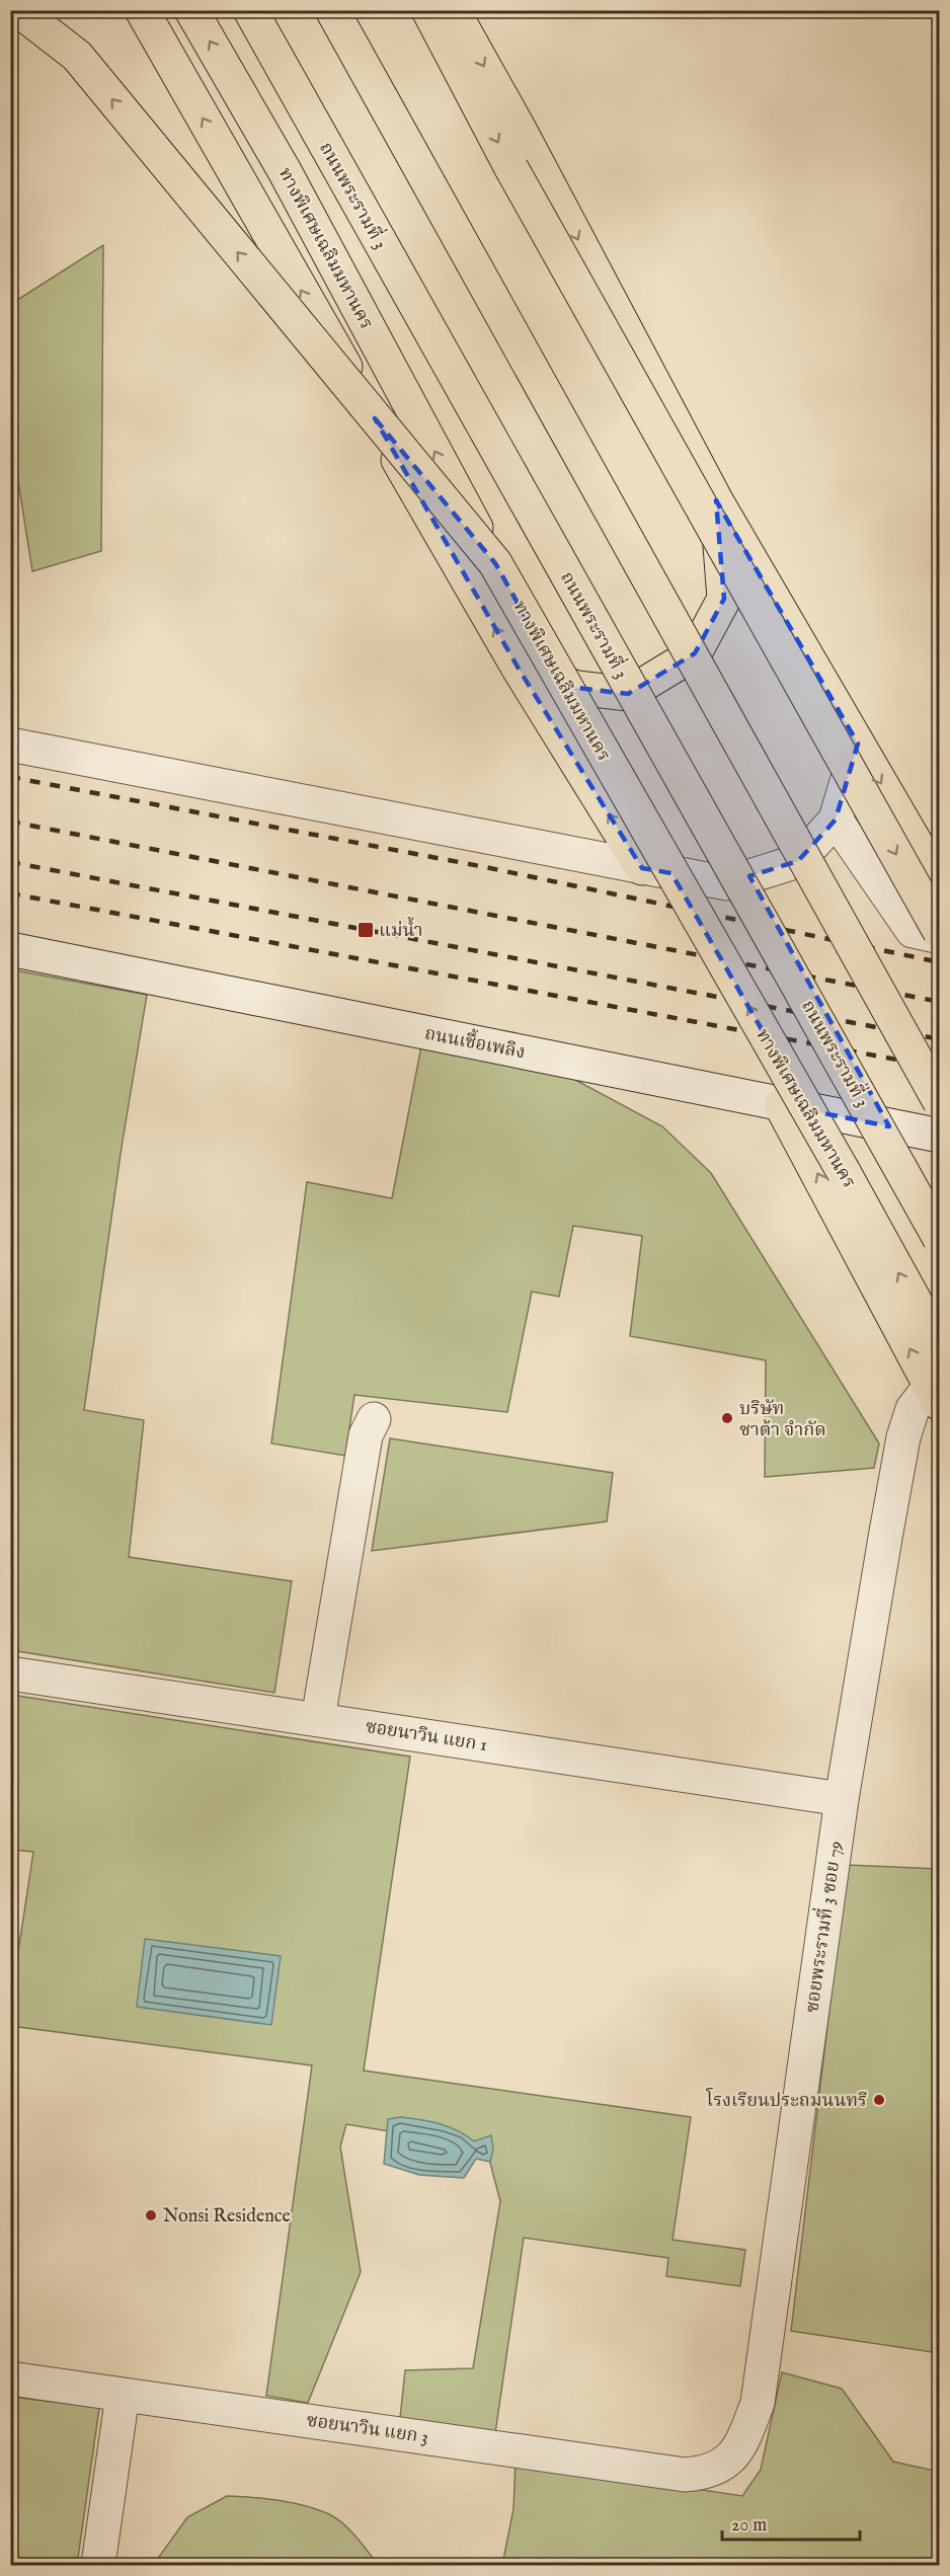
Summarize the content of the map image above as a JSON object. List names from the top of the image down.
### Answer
{
  "streets": {
    "main road": ["ถนนพระรามที่ 3", "ทางพิเศษเฉลิมมหานคร"],
    "street": [
      "ถนนเชื้อเพลิง",
      "ซอยนาวิน แยก 1",
      "ซอยพระรามที่ 3 ซอย 79",
      "ซอยนาวิน แยก 3"
    ]
  },
  "crossings": [
    ["ซอยนาวิน แยก 1", "ซอยพระรามที่ 3 ซอย 79"],
    ["ซอยพระรามที่ 3 ซอย 79", "ซอยนาวิน แยก 3"]
  ],
  "places": {
    "transit": ["แม่น้ำ"],
    "other": ["บริษัท ซาต้า จำกัด", "โรงเรียนประถมนนทรี", "Nonsi Residence"]
  },
  "scale_bar": "20 m"
}
